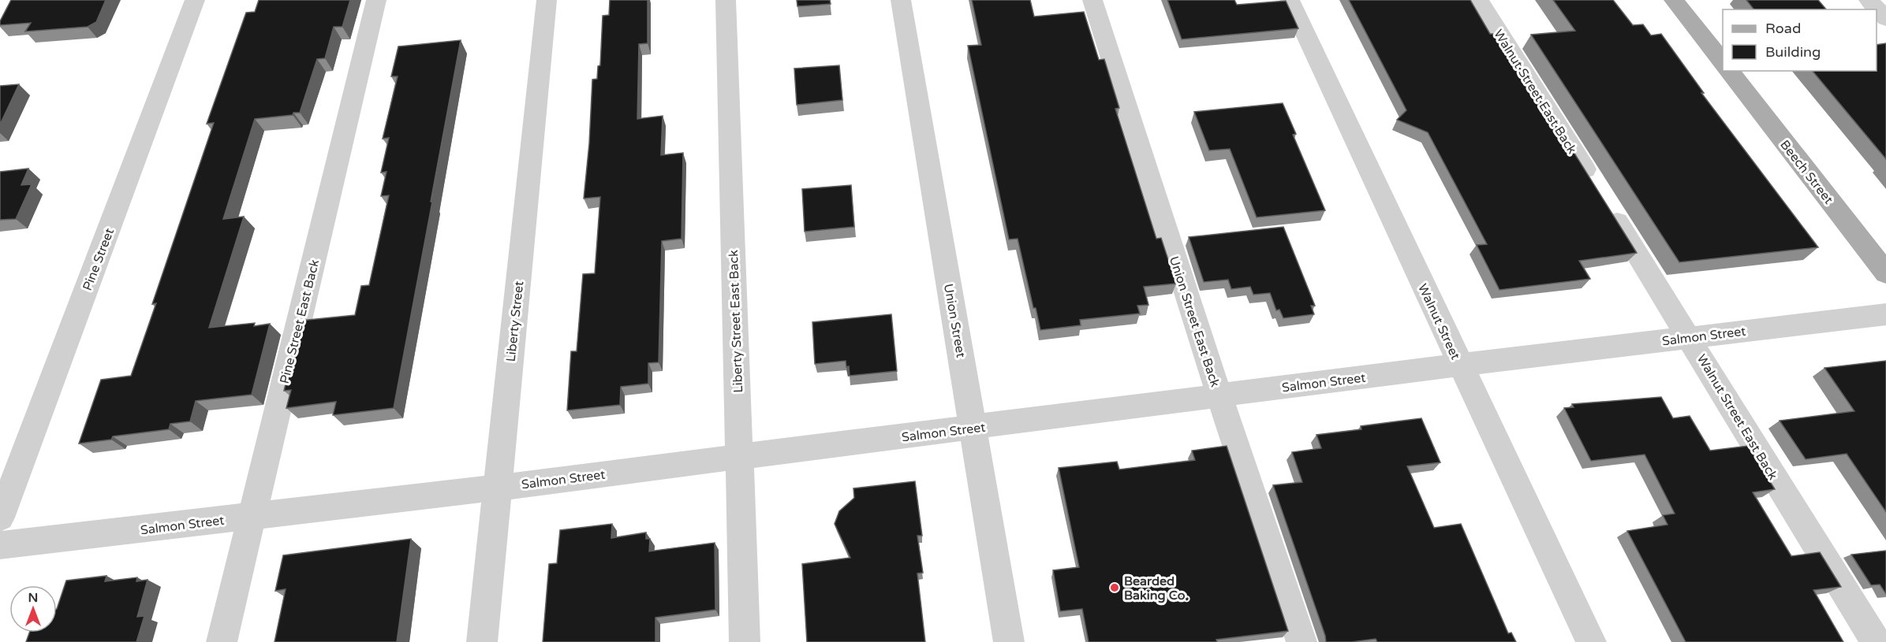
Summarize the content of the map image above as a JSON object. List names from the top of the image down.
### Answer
{
  "streets": {
    "main road": ["Beech Street"],
    "street": [
      "Walnut Street East Back",
      "Pine Street",
      "Union Street",
      "Pine Street East Back",
      "Liberty Street",
      "Liberty Street East Back",
      "Union Street East Back",
      "Walnut Street",
      "Salmon Street"
    ]
  },
  "crossings": [
    ["Walnut Street East Back", "Salmon Street"],
    ["Union Street", "Salmon Street"],
    ["Pine Street East Back", "Salmon Street"],
    ["Liberty Street", "Salmon Street"],
    ["Liberty Street East Back", "Salmon Street"],
    ["Union Street East Back", "Salmon Street"],
    ["Walnut Street", "Salmon Street"]
  ],
  "places": ["Bearded Baking Co."],
  "legend": ["Road", "Building"],
  "north": "top"
}
